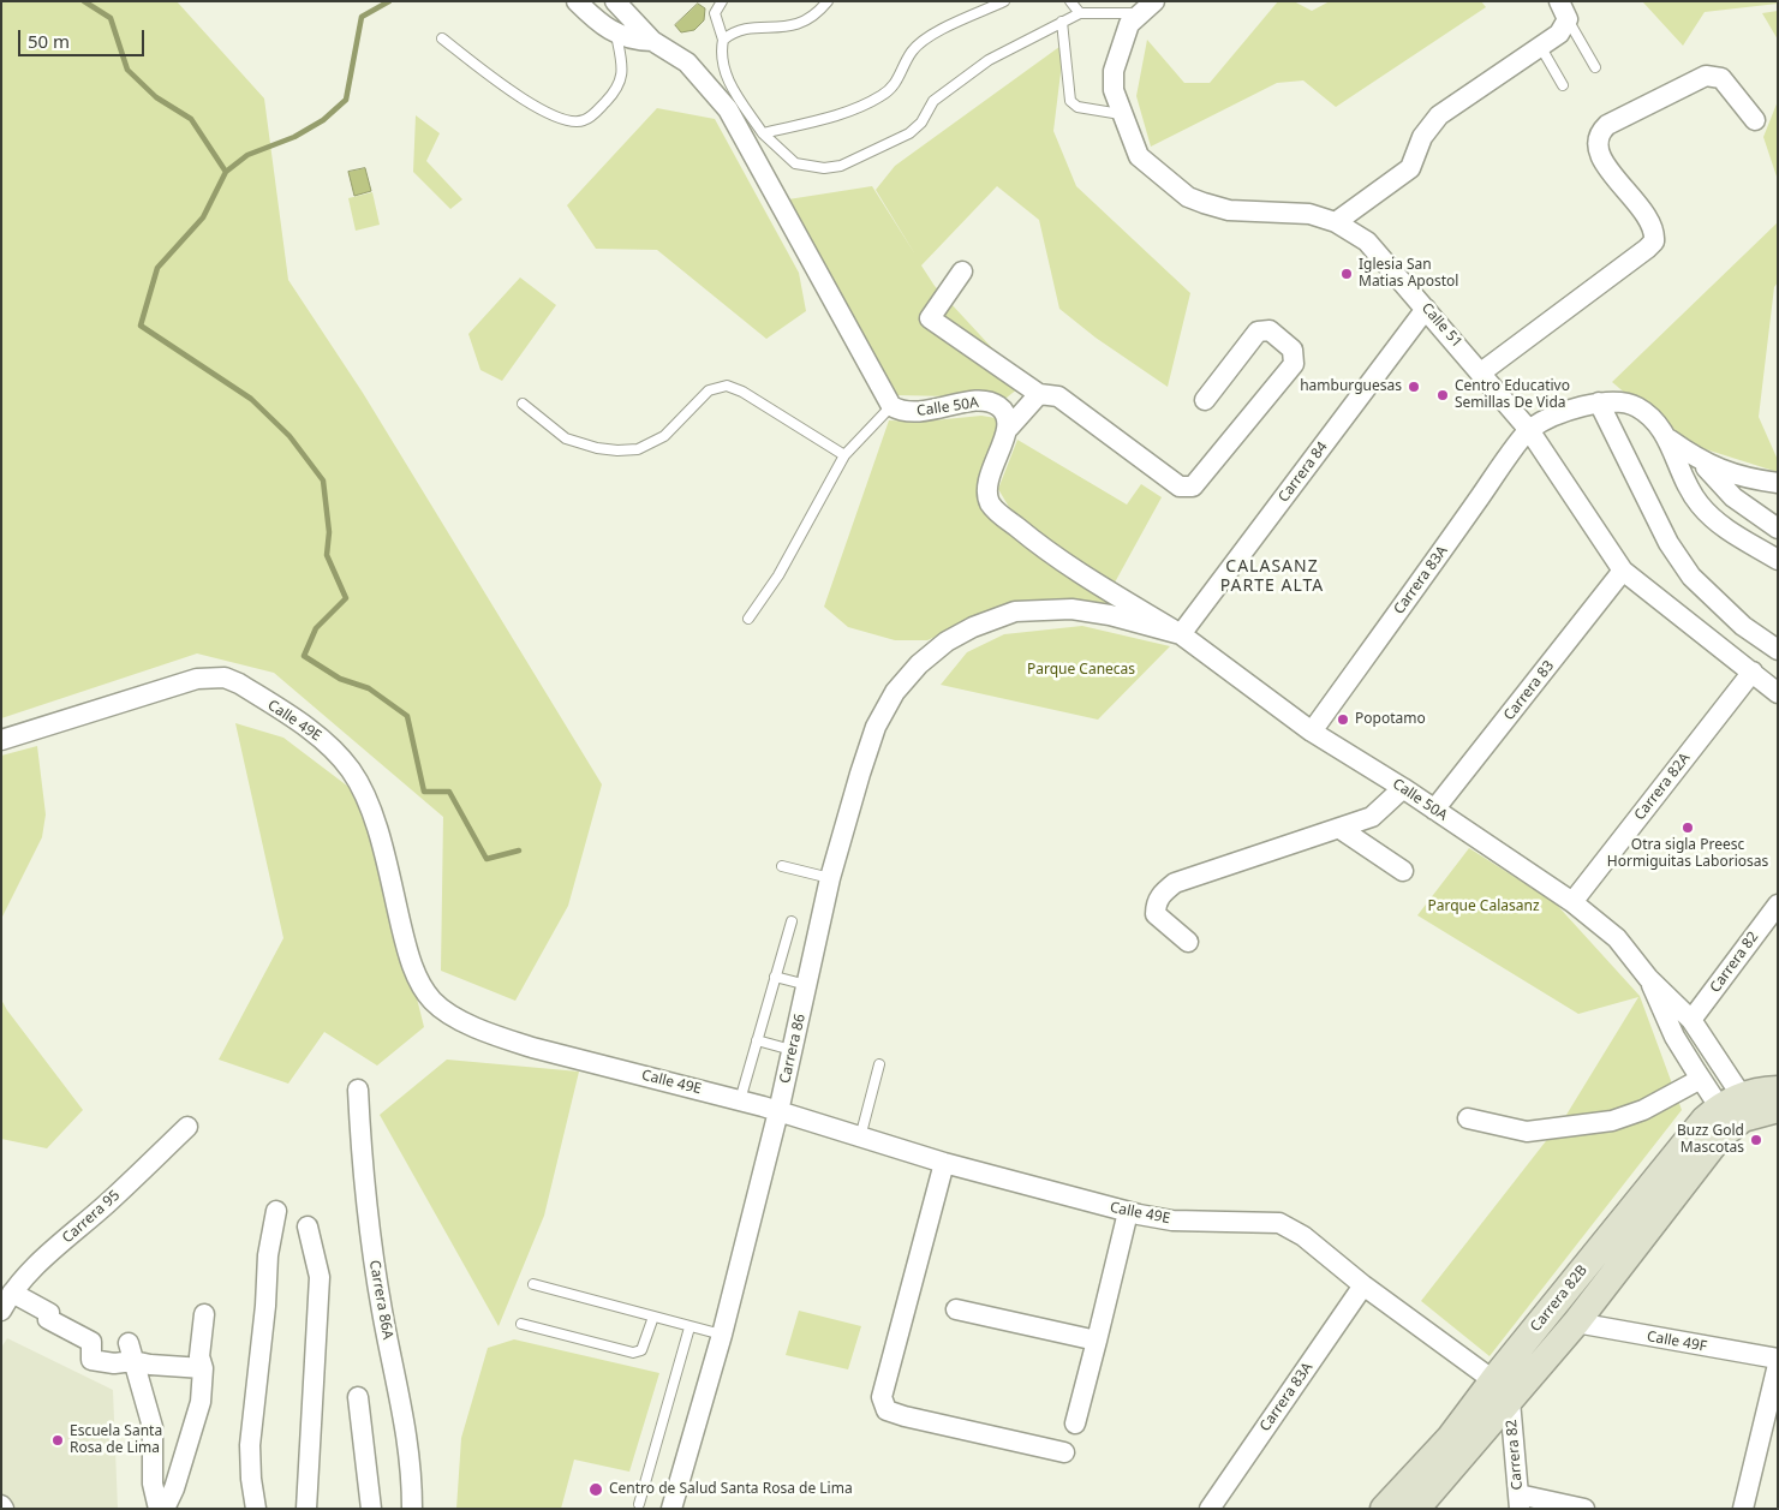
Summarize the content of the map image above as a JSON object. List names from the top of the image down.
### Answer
{
  "streets": {
    "street": [
      "Calle 51",
      "Calle 50A",
      "Carrera 84",
      "Carrera 83A",
      "Carrera 83",
      "Calle 49E",
      "Carrera 82A",
      "Carrera 82",
      "Carrera 86",
      "Carrera 95",
      "Carrera 82B",
      "Carrera 86A",
      "Calle 49F"
    ]
  },
  "crossings": [
    ["Calle 51", "Carrera 84"],
    ["Calle 51", "Carrera 83A"],
    ["Calle 51", "Carrera 83"],
    ["Calle 51", "Carrera 82A"],
    ["Calle 50A", "Carrera 84"],
    ["Calle 50A", "Carrera 83A"],
    ["Calle 50A", "Carrera 83"],
    ["Calle 50A", "Carrera 82A"],
    ["Calle 50A", "Carrera 82"],
    ["Calle 50A", "Carrera 86"],
    ["Calle 50A", "Carrera 82B"],
    ["Carrera 83A", "Calle 49E"],
    ["Calle 49E", "Carrera 86"],
    ["Calle 49E", "Carrera 82B"],
    ["Carrera 82", "Carrera 82B"],
    ["Carrera 82B", "Calle 49F"]
  ],
  "districts": ["CALASANZ PARTE ALTA"],
  "parks": ["Parque Canecas", "Parque Calasanz"],
  "places": [
    "Iglesia San Matias Apostol",
    "hamburguesas",
    "Centro Educativo Semillas De Vida",
    "Popotamo",
    "Otra sigla Preesc Hormiguitas Laboriosas",
    "Buzz Gold Mascotas",
    "Escuela Santa Rosa de Lima",
    "Centro de Salud Santa Rosa de Lima"
  ],
  "scale_bar": "50 m"
}
